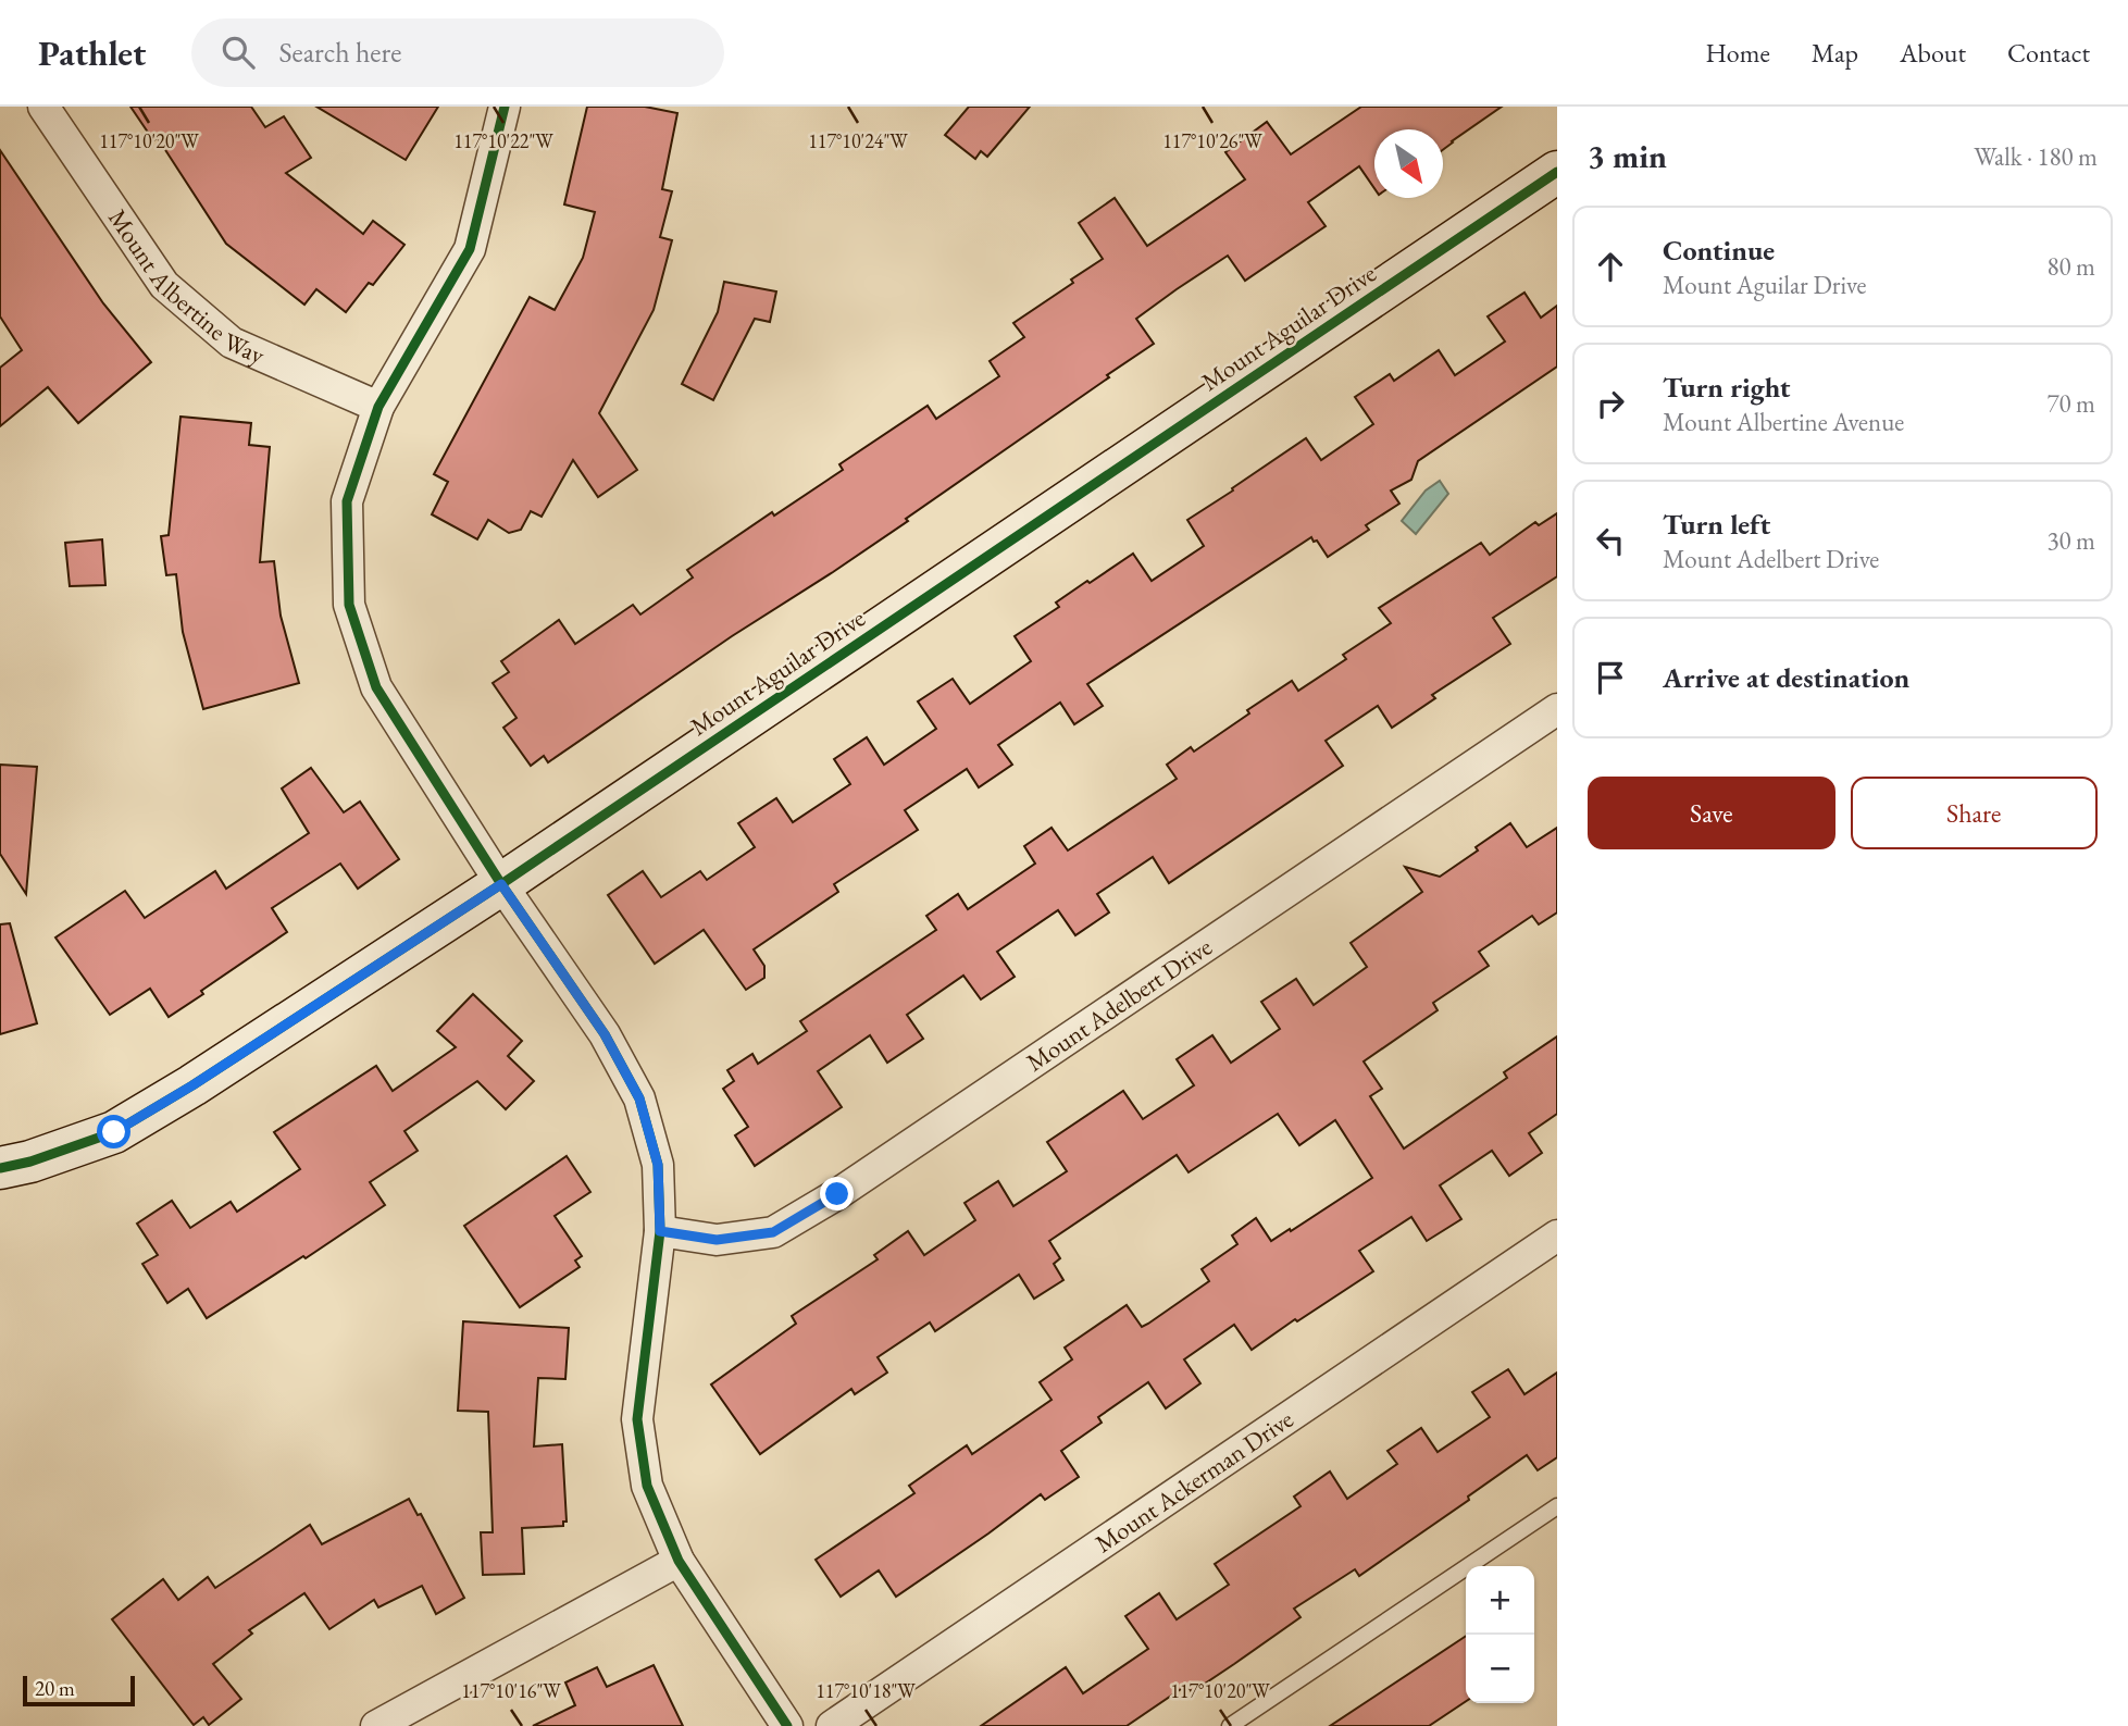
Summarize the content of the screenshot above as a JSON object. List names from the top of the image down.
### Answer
{
  "streets": {
    "street": [
      "Mount Albertine Way",
      "Mount Aguilar Drive",
      "Mount Adelbert Drive",
      "Mount Ackerman Drive"
    ]
  },
  "scale_bar": "20 m",
  "north": "bottom right",
  "page": {
    "header": "Pathlet",
    "search": "Search here",
    "nav": [
      "Home",
      "Map",
      "About",
      "Contact"
    ],
    "heading": ["3 min", "Walk · 180 m"],
    "list": [
      ["Continue", "Mount Aguilar Drive", "80 m"],
      ["Turn right", "Mount Albertine Avenue", "70 m"],
      ["Turn left", "Mount Adelbert Drive", "30 m"],
      "Arrive at destination"
    ],
    "buttons": ["Save", "Share"],
    "map_buttons": ["+", "−"],
    "scale": "20 m"
  },
  "coordinates": [
    "117°10'20\"W",
    "117°10'22\"W",
    "117°10'24\"W",
    "117°10'26\"W",
    "117°10'16\"W",
    "117°10'18\"W"
  ]
}
